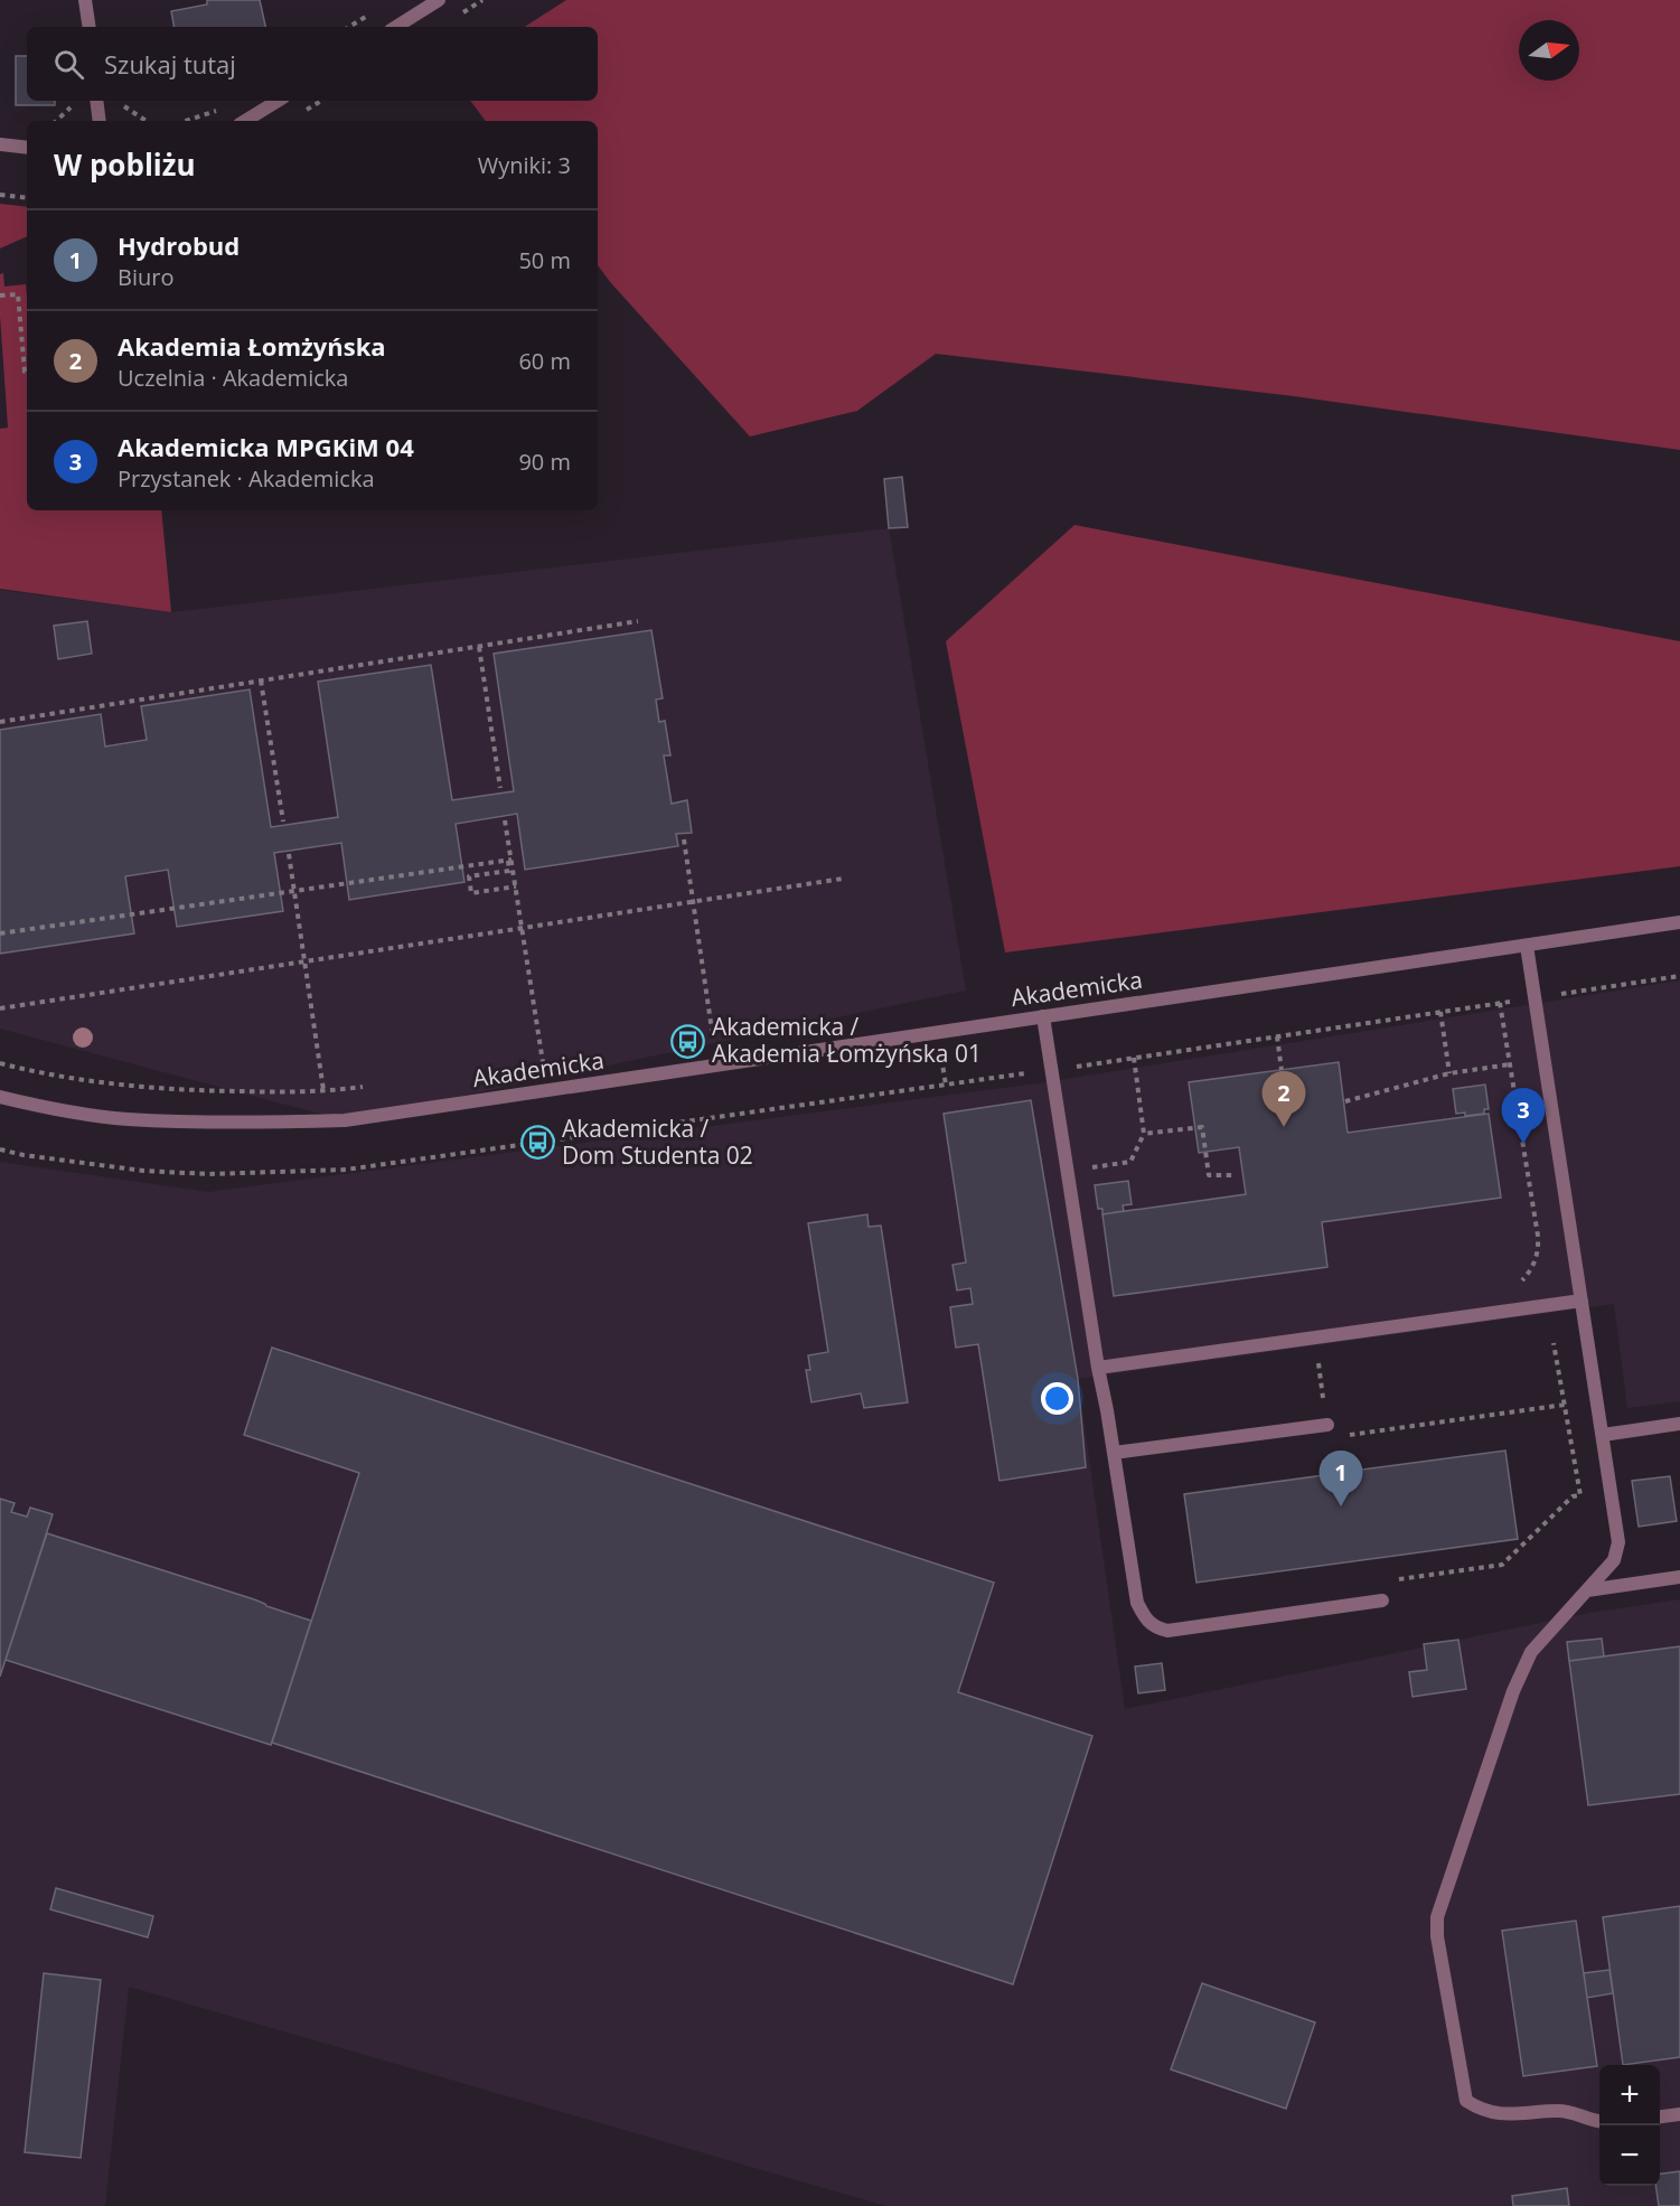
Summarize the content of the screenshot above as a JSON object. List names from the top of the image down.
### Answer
{
  "streets": {
    "street": ["Akademicka"]
  },
  "places": {
    "bus stop": ["Akademicka / Akademia Łomżyńska 01", "Akademicka / Dom Studenta 02"]
  },
  "north": "right",
  "page": {
    "search": "Szukaj tutaj",
    "heading": ["W pobliżu", "Wyniki: 3"],
    "list": [
      {
        "mark": "1",
        "name": "Hydrobud",
        "note": "Biuro",
        "value": "50 m"
      },
      {
        "mark": "2",
        "name": "Akademia Łomżyńska",
        "note": "Uczelnia · Akademicka",
        "value": "60 m"
      },
      {
        "mark": "3",
        "name": "Akademicka MPGKiM 04",
        "note": "Przystanek · Akademicka",
        "value": "90 m"
      }
    ],
    "pins": ["2", "3", "1"],
    "map_buttons": ["+", "−"]
  }
}
